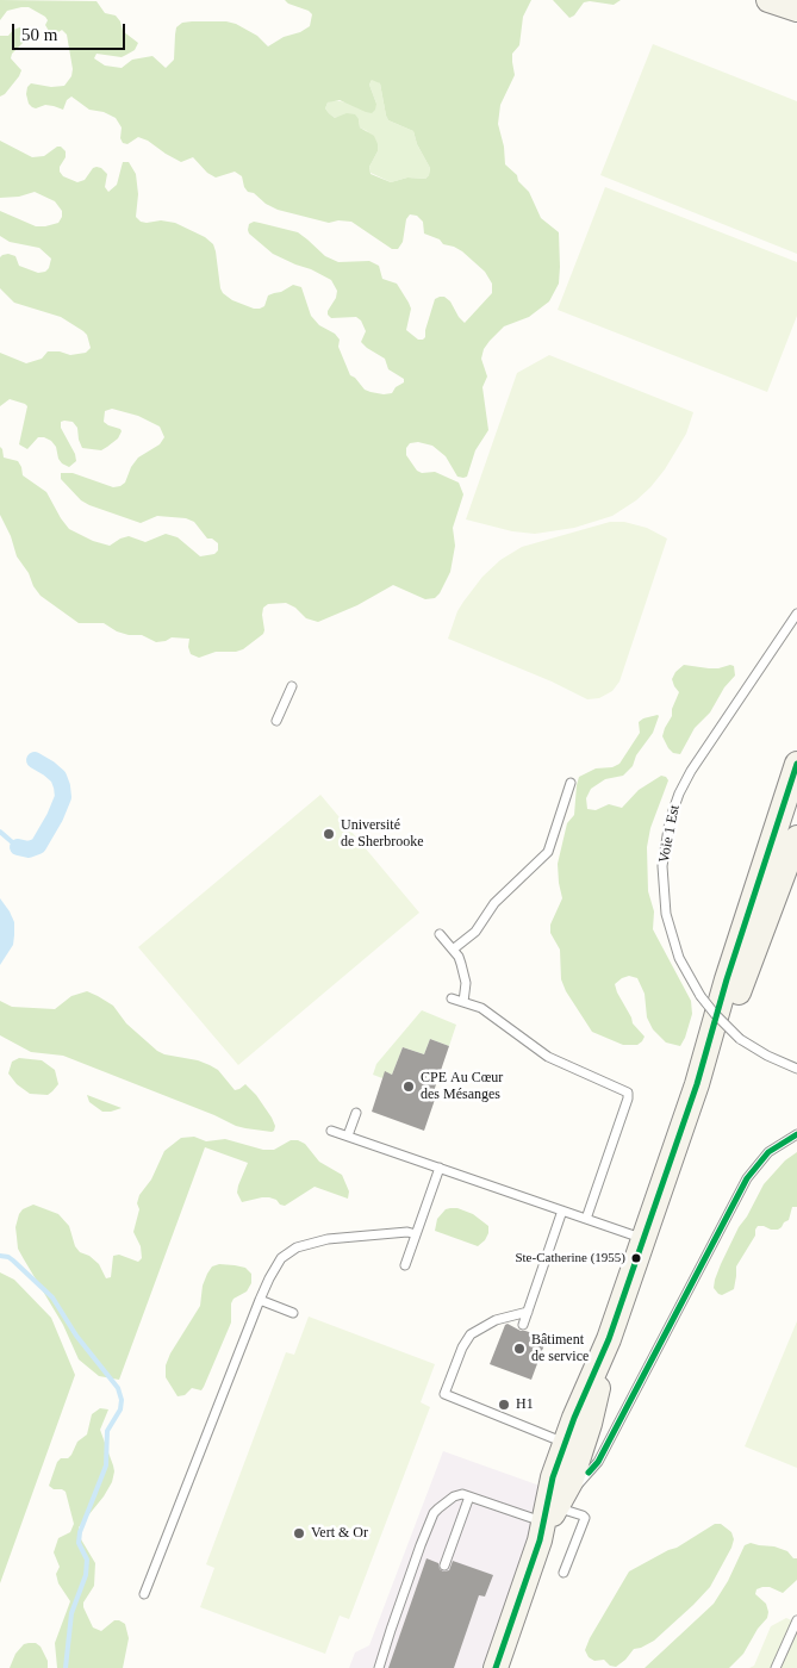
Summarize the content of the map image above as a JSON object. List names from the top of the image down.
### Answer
{
  "streets": {
    "lane": ["Voie 1 Est"]
  },
  "places": [
    "Université de Sherbrooke",
    "CPE Au Cœur des Mésanges",
    "Ste-Catherine (1955)",
    "Bâtiment de service",
    "H1",
    "Vert & Or"
  ],
  "scale_bar": "50 m"
}
